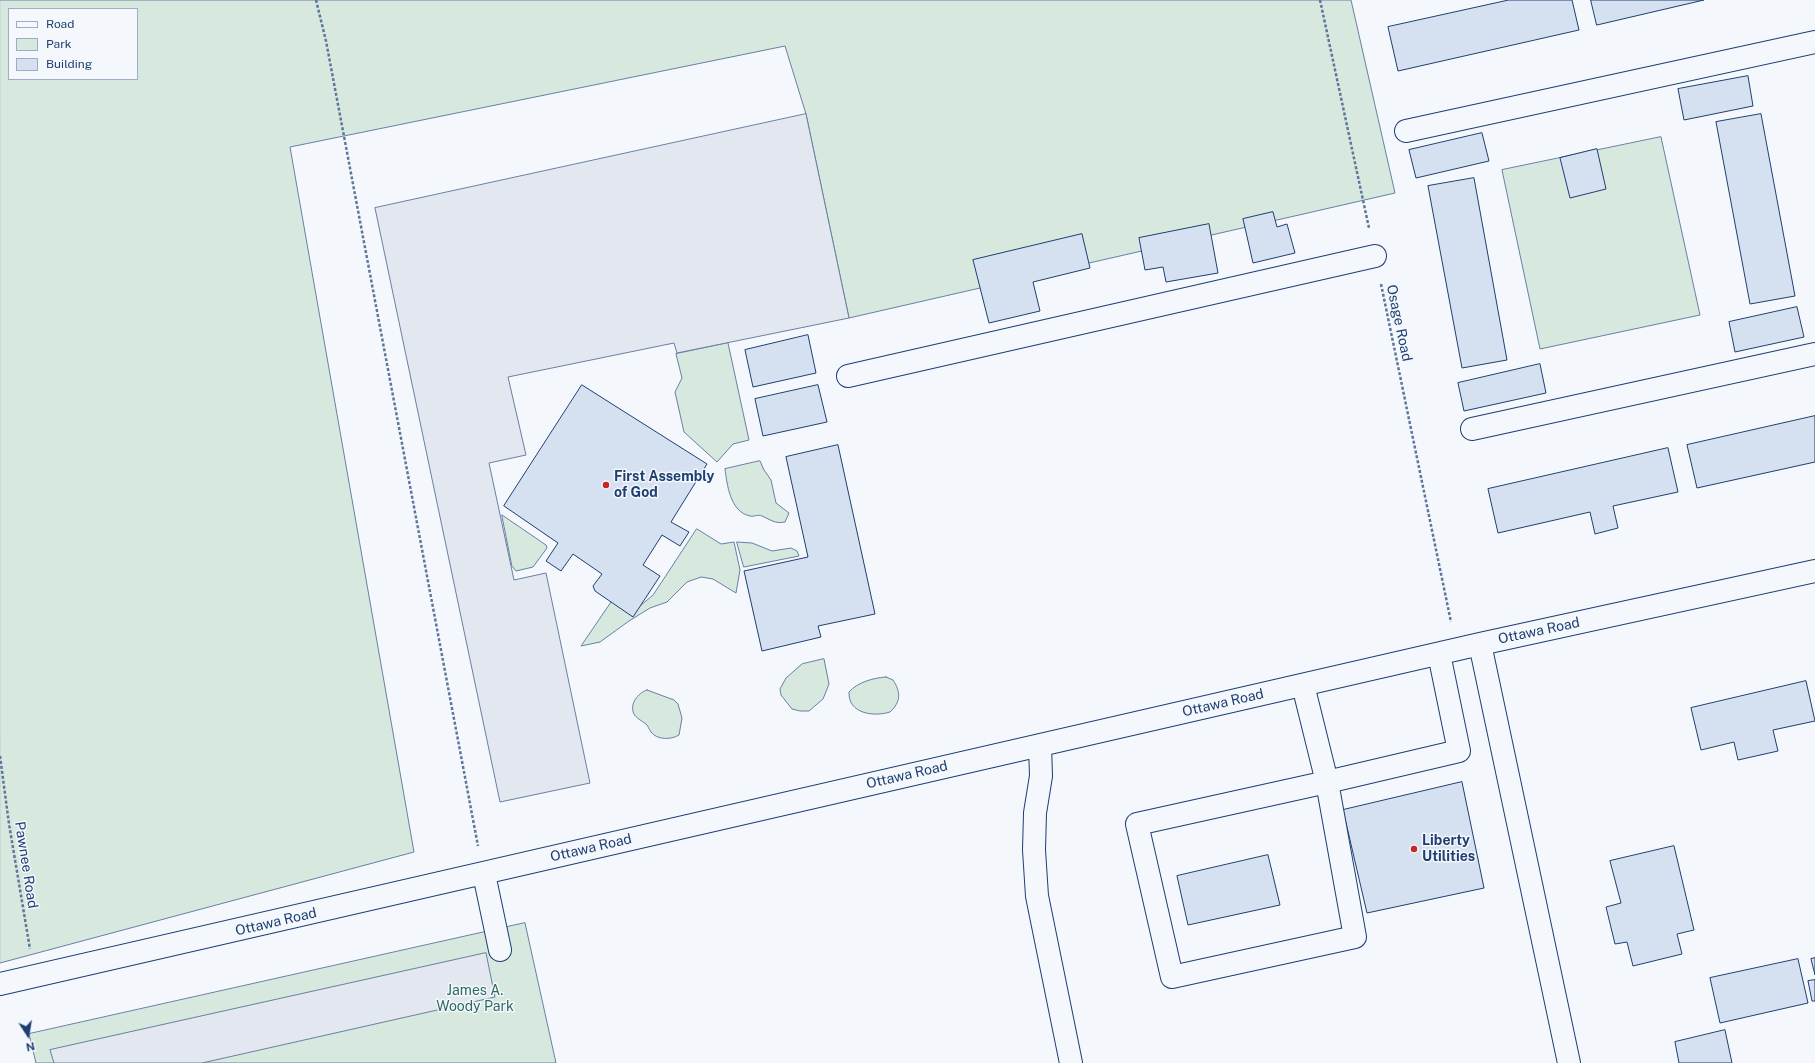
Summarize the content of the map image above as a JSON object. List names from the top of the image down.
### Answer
{
  "streets": {
    "street": ["Ottawa Road"],
    "path": ["Osage Road", "Pawnee Road"]
  },
  "crossings": [
    ["Osage Road", "Ottawa Road"],
    ["Ottawa Road", "Pawnee Road"]
  ],
  "parks": ["James A. Woody Park"],
  "places": ["First Assembly of God", "Liberty Utilities"],
  "legend": ["Road", "Park", "Building"],
  "north": "bottom"
}
